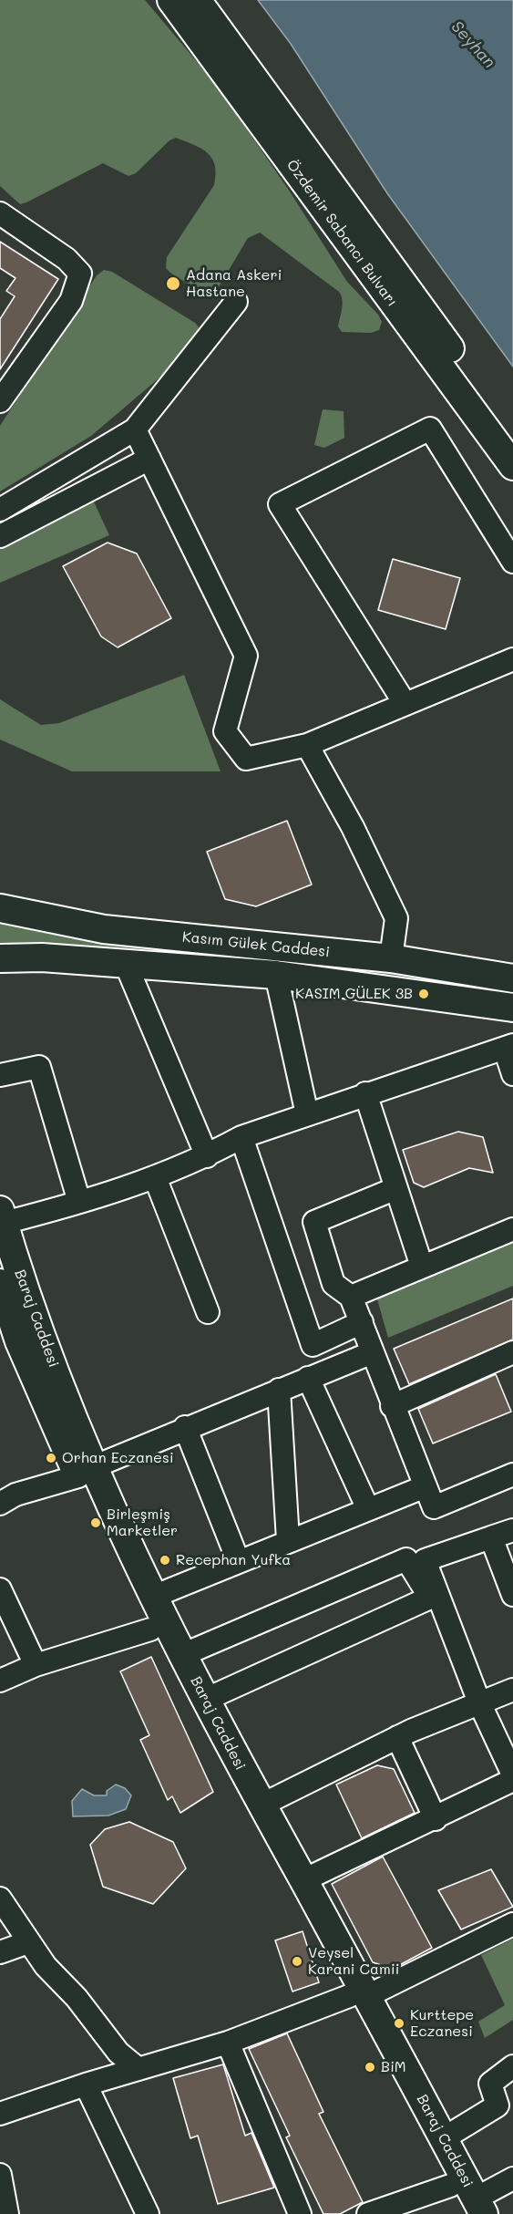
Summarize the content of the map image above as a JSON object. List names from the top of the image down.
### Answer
{
  "streets": {
    "main road": ["Özdemir Sabancı Bulvarı", "Kasım Gülek Caddesi", "Baraj Caddesi"]
  },
  "water": ["Seyhan"],
  "places": [
    "Adana Askeri Hastane",
    "KASIM GÜLEK 3B",
    "Orhan Eczanesi",
    "Birleşmiş Marketler",
    "Recephan Yufka",
    "Veysel Karani Camii",
    "Kurttepe Eczanesi",
    "BiM"
  ]
}
